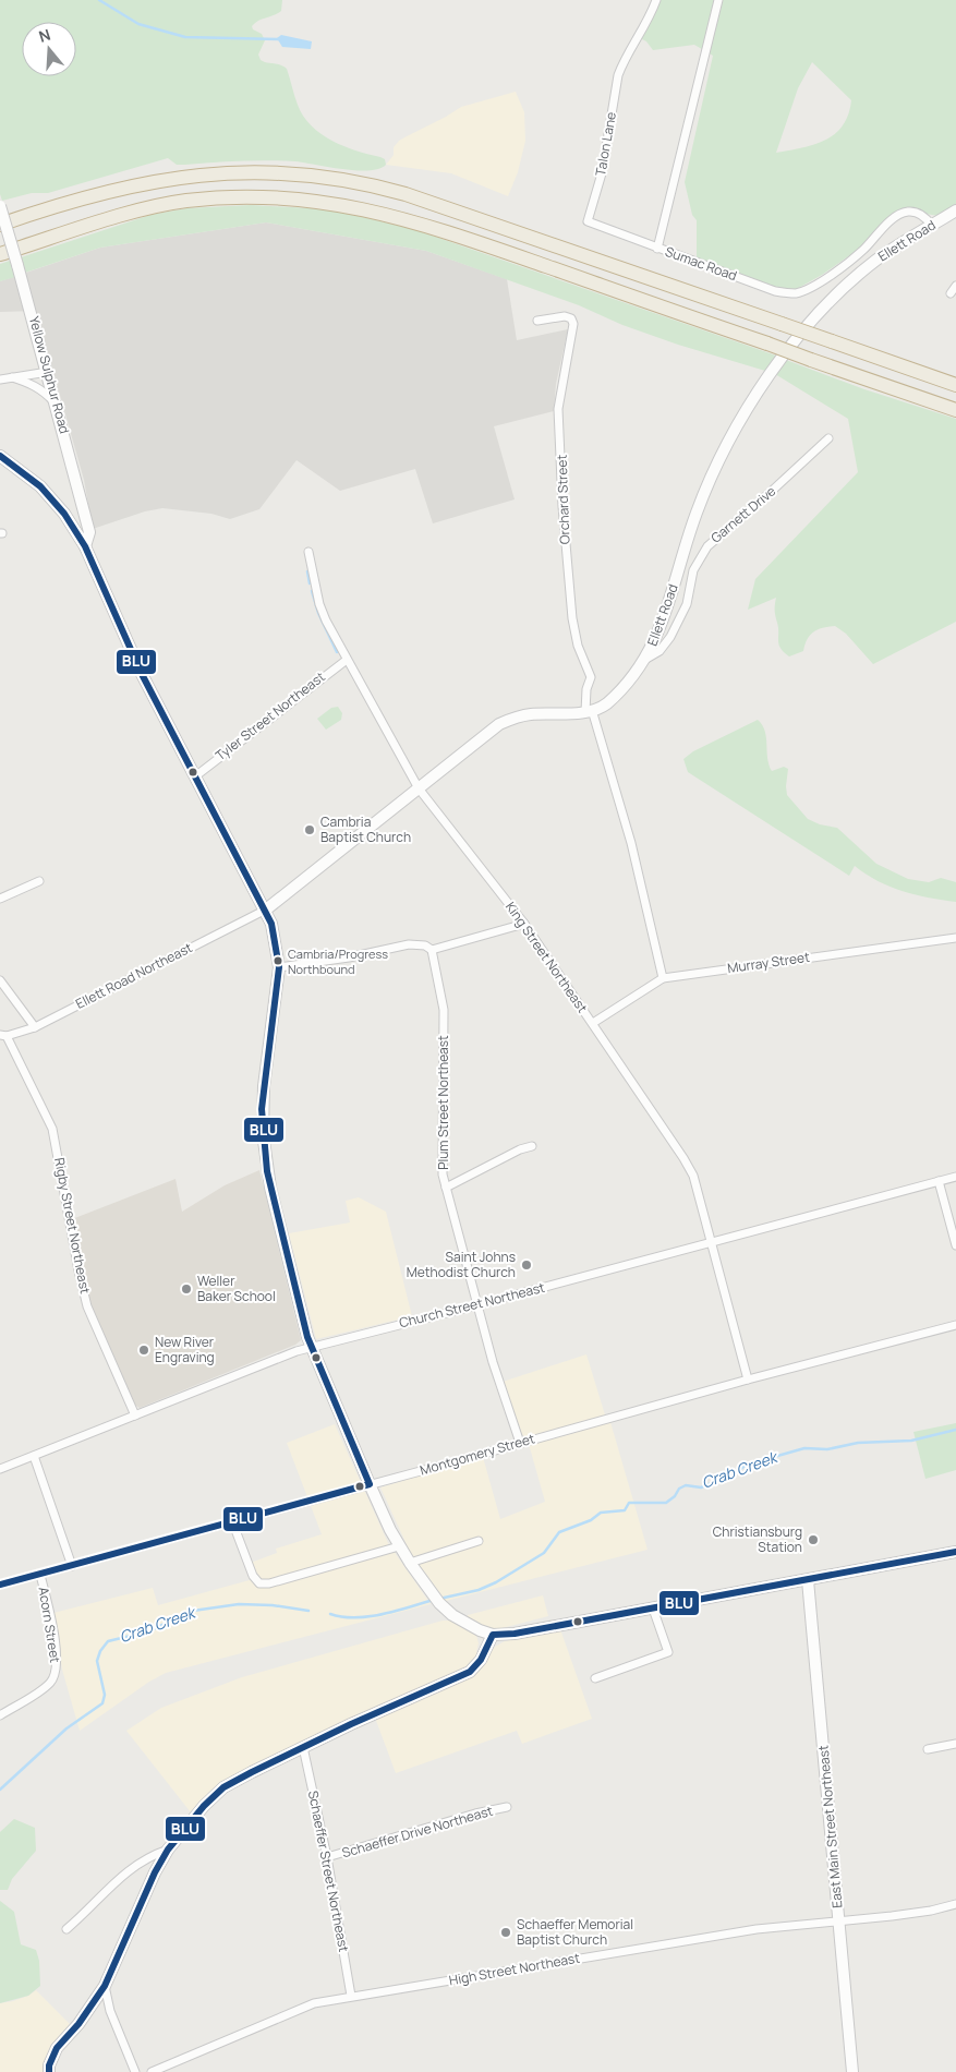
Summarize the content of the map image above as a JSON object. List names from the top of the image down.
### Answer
{
  "streets": {
    "street": [
      "Talon Lane",
      "Ellett Road",
      "Sumac Road",
      "Yellow Sulphur Road",
      "Orchard Street",
      "Garnett Drive",
      "Tyler Street Northeast",
      "King Street Northeast",
      "Murray Street",
      "Ellett Road Northeast",
      "Plum Street Northeast",
      "Rigby Street Northeast",
      "Church Street Northeast",
      "Montgomery Street",
      "Acorn Street",
      "East Main Street Northeast",
      "Schaeffer Drive Northeast",
      "Schaeffer Street Northeast",
      "High Street Northeast"
    ]
  },
  "crossings": [
    ["Talon Lane", "Sumac Road"],
    ["Ellett Road", "Sumac Road"],
    ["Ellett Road", "Orchard Street"],
    ["Ellett Road", "Garnett Drive"],
    ["Orchard Street", "Murray Street"],
    ["Tyler Street Northeast", "King Street Northeast"],
    ["King Street Northeast", "Murray Street"],
    ["King Street Northeast", "Church Street Northeast"],
    ["King Street Northeast", "Montgomery Street"],
    ["Ellett Road Northeast", "Rigby Street Northeast"],
    ["Plum Street Northeast", "Church Street Northeast"],
    ["Plum Street Northeast", "Montgomery Street"],
    ["Rigby Street Northeast", "Church Street Northeast"],
    ["Montgomery Street", "Acorn Street"],
    ["East Main Street Northeast", "High Street Northeast"],
    ["Schaeffer Drive Northeast", "Schaeffer Street Northeast"],
    ["Schaeffer Street Northeast", "High Street Northeast"]
  ],
  "water": ["Crab Creek"],
  "places": [
    "Cambria Baptist Church",
    "Cambria/Progress Northbound",
    "Saint Johns Methodist Church",
    "Weller Baker School",
    "New River Engraving",
    "Christiansburg Station",
    "Schaeffer Memorial Baptist Church"
  ],
  "lines": ["transit line BLU"],
  "north": "top"
}
